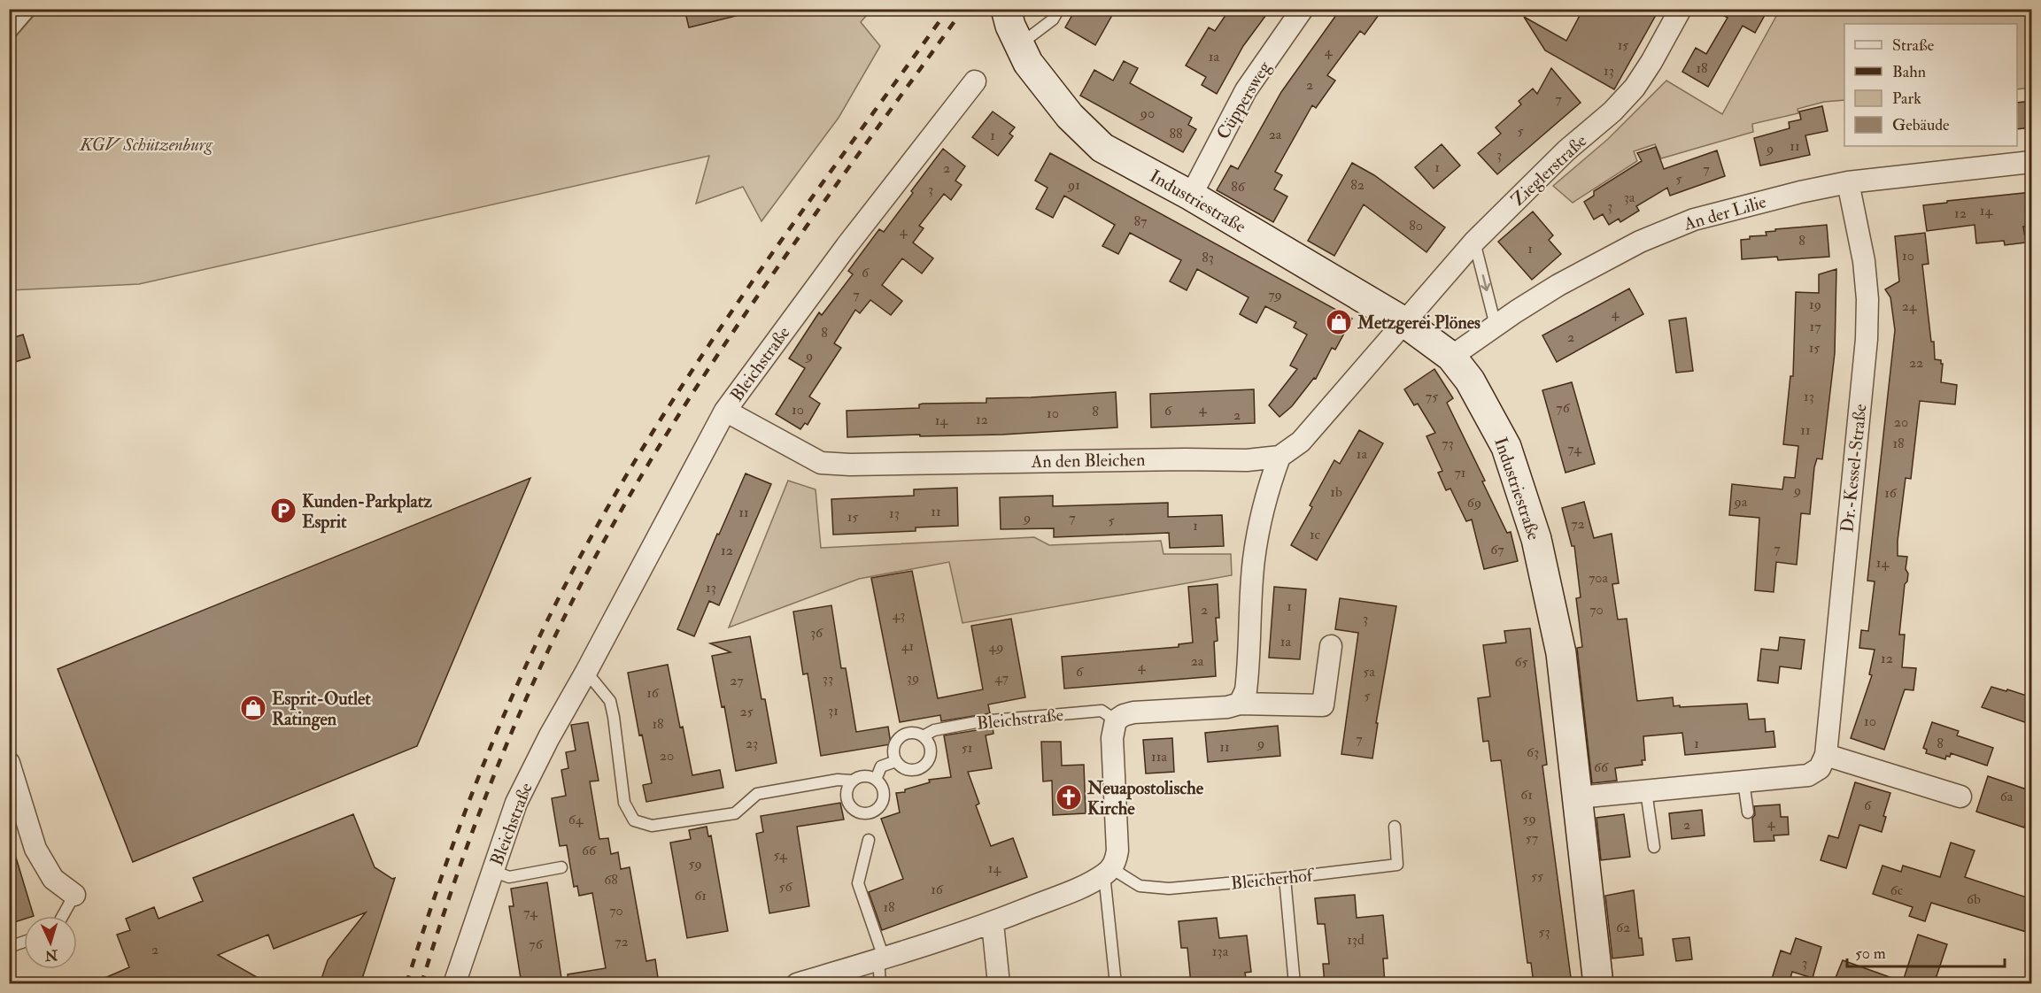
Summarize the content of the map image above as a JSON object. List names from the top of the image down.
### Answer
{
  "streets": {
    "street": [
      "Cüppersweg",
      "Zieglerstraße",
      "Industriestraße",
      "An der Lilie",
      "Bleichstraße",
      "An den Bleichen",
      "Dr.-Kessel-Straße"
    ],
    "lane": ["Bleicherhof"]
  },
  "crossings": [
    ["Cüppersweg", "Industriestraße"],
    ["Zieglerstraße", "Industriestraße"],
    ["Zieglerstraße", "An den Bleichen"],
    ["Industriestraße", "An der Lilie"],
    ["Industriestraße", "An den Bleichen"],
    ["An der Lilie", "Dr.-Kessel-Straße"],
    ["Bleichstraße", "An den Bleichen"]
  ],
  "parks": ["KGV Schützenburg"],
  "places": {
    "shop": ["Metzgerei Plönes", "Esprit-Outlet Ratingen"],
    "parking": ["Kunden-Parkplatz Esprit"],
    "church": ["Neuapostolische Kirche"]
  },
  "house_numbers": [
    "15",
    "4",
    "1a",
    "18",
    "13",
    "2",
    "7",
    "90",
    "5",
    "88",
    "2a",
    "1",
    "11",
    "9",
    "3",
    "1",
    "2",
    "7",
    "5",
    "91",
    "82",
    "86",
    "3",
    "3a",
    "3",
    "14",
    "12",
    "87",
    "80",
    "4",
    "8",
    "1",
    "10",
    "83",
    "6",
    "7",
    "79",
    "19",
    "24",
    "4",
    "17",
    "8",
    "2",
    "15",
    "9",
    "22",
    "75",
    "13",
    "76",
    "4",
    "10",
    "6",
    "8",
    "10",
    "2",
    "12",
    "14",
    "20",
    "11",
    "73",
    "18",
    "74",
    "1a",
    "71",
    "9",
    "1b",
    "16",
    "9a",
    "69",
    "11",
    "11",
    "13",
    "15",
    "9",
    "7",
    "5",
    "72",
    "1",
    "1c",
    "7",
    "67",
    "12",
    "14",
    "70a",
    "13",
    "1",
    "2",
    "70",
    "43",
    "3",
    "36",
    "1a",
    "41",
    "49",
    "12",
    "2a",
    "65",
    "4",
    "6",
    "5a",
    "39",
    "47",
    "33",
    "27",
    "16",
    "5",
    "31",
    "25",
    "10",
    "18",
    "7",
    "23",
    "9",
    "1",
    "8",
    "11",
    "51",
    "63",
    "20",
    "11a",
    "66",
    "61",
    "6a",
    "6",
    "59",
    "64",
    "4",
    "2",
    "57",
    "66",
    "54",
    "59",
    "14",
    "55",
    "68",
    "56",
    "16",
    "6c",
    "61",
    "6b",
    "18",
    "70",
    "74",
    "62",
    "53",
    "13d",
    "72",
    "76",
    "2",
    "13a",
    "3"
  ],
  "legend": [
    "Straße",
    "Bahn",
    "Park",
    "Gebäude"
  ],
  "scale_bar": "50 m",
  "north": "bottom"
}
